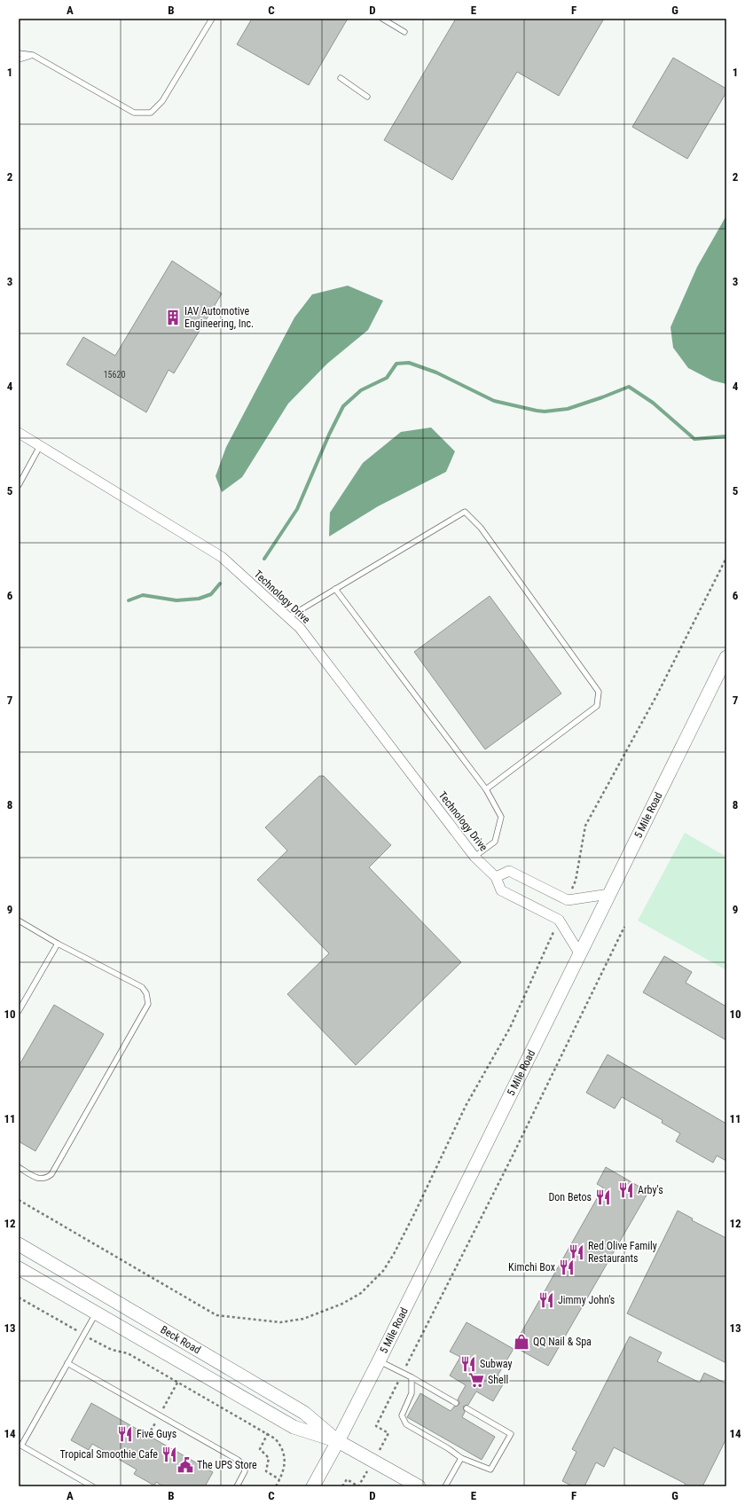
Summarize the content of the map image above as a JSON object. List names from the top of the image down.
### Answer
{
  "streets": {
    "street": ["Technology Drive", "5 Mile Road", "Beck Road"]
  },
  "crossings": [
    ["5 Mile Road", "Beck Road"]
  ],
  "places": {
    "building": ["IAV Automotive Engineering, Inc."],
    "restaurant": [
      "Arby's",
      "Don Betos",
      "Red Olive Family Restaurants",
      "Kimchi Box",
      "Jimmy John's",
      "Subway",
      "Five Guys",
      "Tropical Smoothie Cafe"
    ],
    "shop": ["QQ Nail & Spa"],
    "supermarket": ["Shell"],
    "public building": ["The UPS Store"]
  },
  "house_numbers": ["15620"],
  "grid": {
    "columns": [
      "A",
      "B",
      "C",
      "D",
      "E",
      "F",
      "G"
    ],
    "rows": [
      "1",
      "2",
      "3",
      "4",
      "5",
      "6",
      "7",
      "8",
      "9",
      "10",
      "11",
      "12",
      "13",
      "14"
    ]
  }
}
